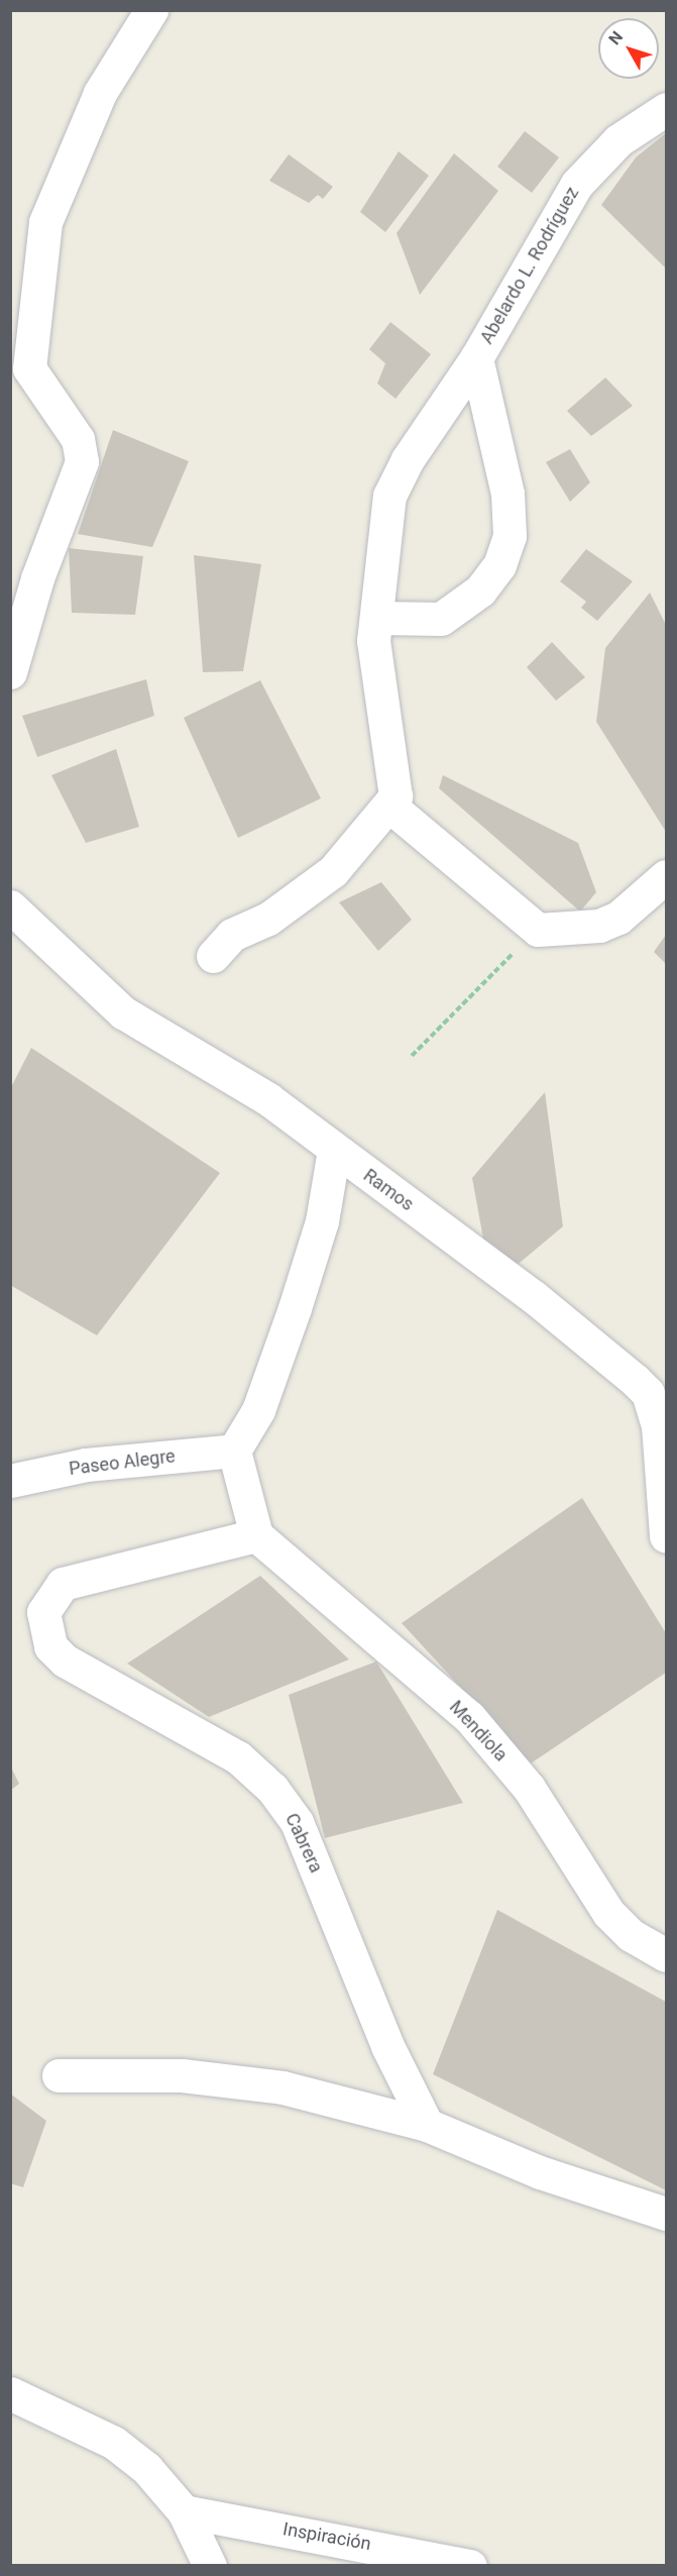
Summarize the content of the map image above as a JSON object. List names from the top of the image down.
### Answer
{
  "streets": {
    "street": [
      "Abelardo L. Rodríguez",
      "Ramos",
      "Paseo Alegre",
      "Mendiola",
      "Cabrera",
      "Inspiración"
    ]
  },
  "crossings": [
    ["Mendiola", "Cabrera"]
  ],
  "north": "top left"
}
